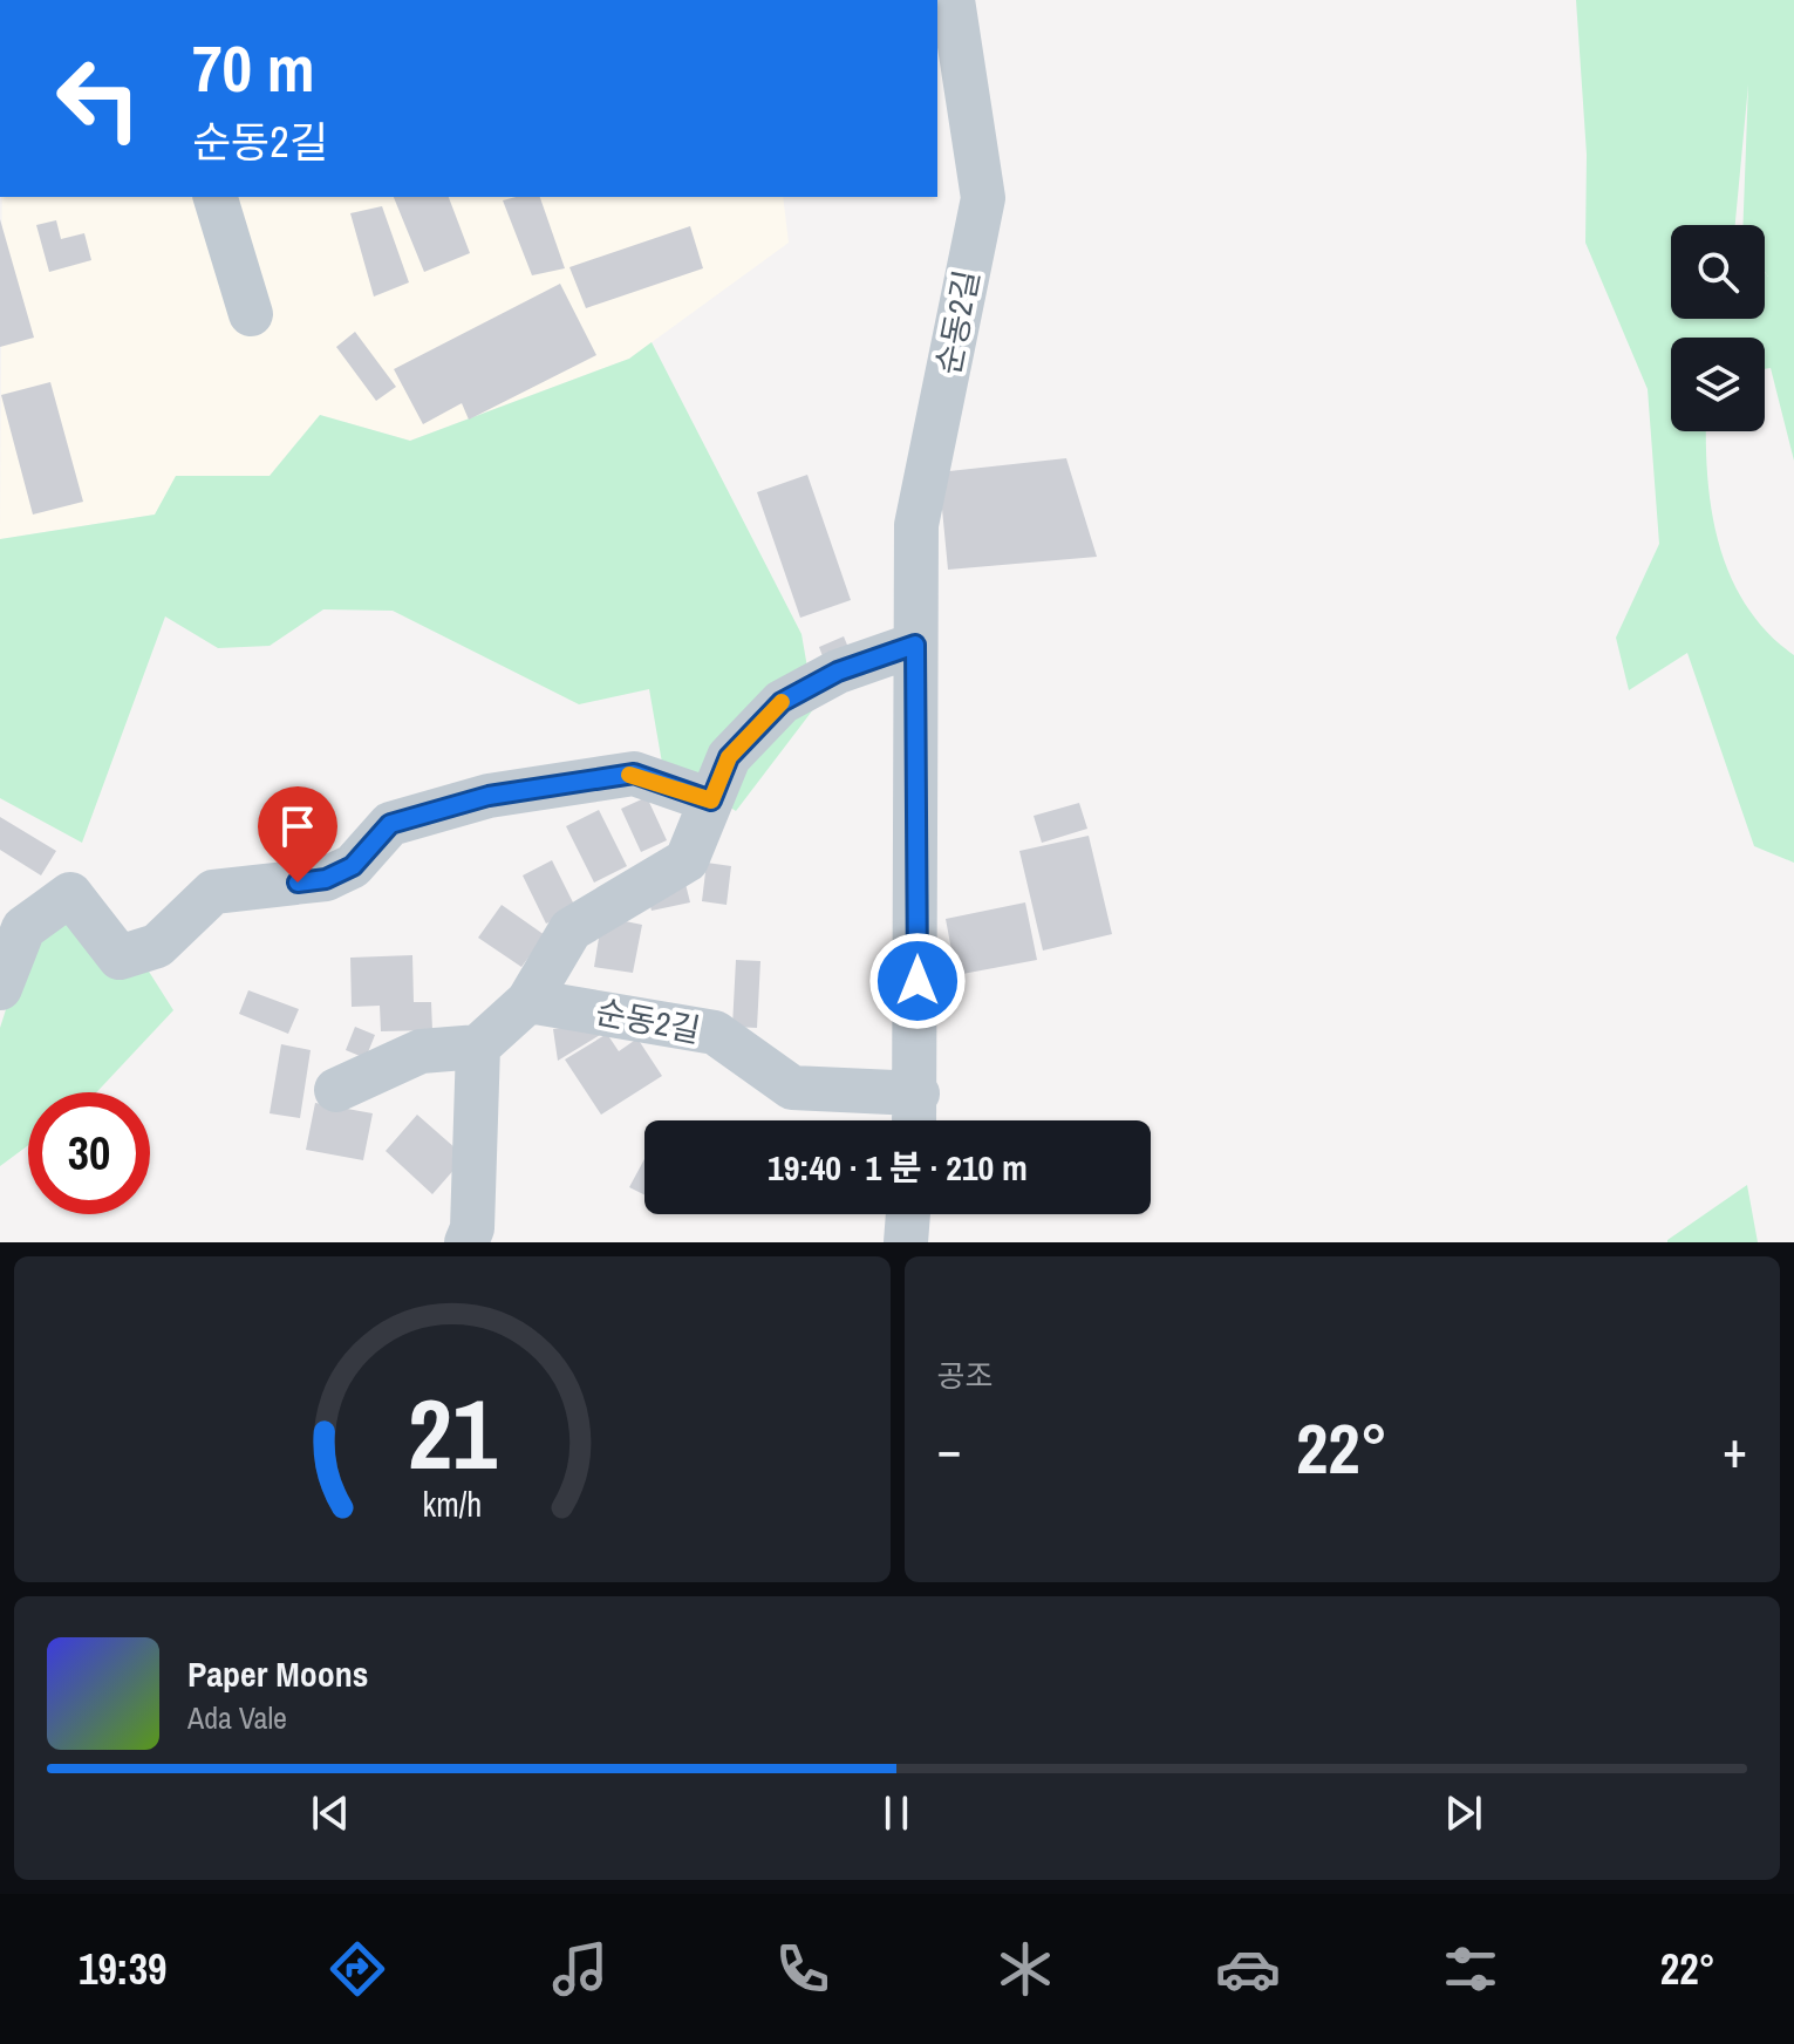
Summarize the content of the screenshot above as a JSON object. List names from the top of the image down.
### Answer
{
  "streets": {
    "street": ["순동2길"]
  },
  "page": {
    "turn": ["70 m", "순동2길"],
    "limit": "30",
    "trip": "19:40 · 1 분 · 210 m",
    "tile": "공조",
    "heat": ["−", "22°", "+"],
    "song": ["Paper Moons", "Ada Vale"],
    "tabs": ["19:39", "22°"],
    "gauge": ["21", "km/h"]
  }
}
